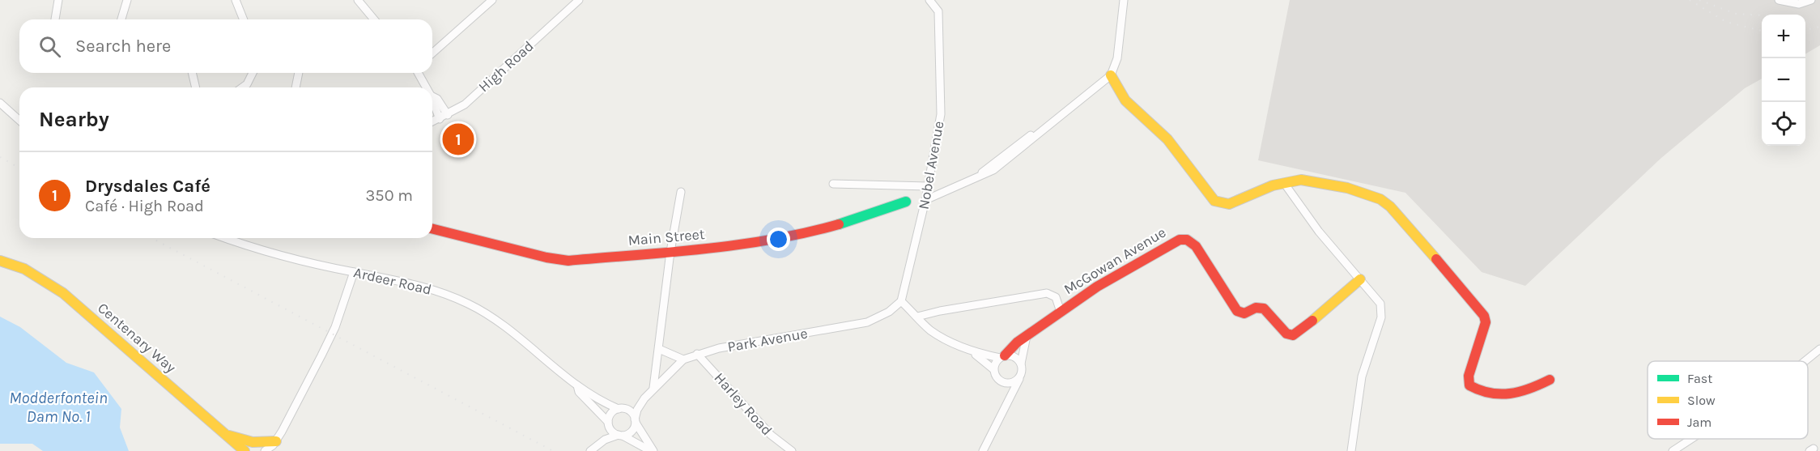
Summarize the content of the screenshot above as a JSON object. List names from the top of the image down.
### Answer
{
  "streets": {
    "street": [
      "High Road",
      "Nobel Avenue",
      "Main Street",
      "McGowan Avenue",
      "Ardeer Road",
      "Centenary Way",
      "Park Avenue",
      "Harley Road"
    ]
  },
  "crossings": [
    ["Nobel Avenue", "Park Avenue"],
    ["Ardeer Road", "Park Avenue"],
    ["Park Avenue", "Harley Road"]
  ],
  "water": ["Modderfontein Dam No. 1"],
  "legend": ["Fast", "Slow", "Jam"],
  "page": {
    "map_buttons": ["+", "−"],
    "search": "Search here",
    "heading": "Nearby",
    "pins": "1",
    "list": [
      {
        "mark": "1",
        "name": "Drysdales Café",
        "note": "Café · High Road",
        "value": "350 m"
      }
    ]
  }
}
